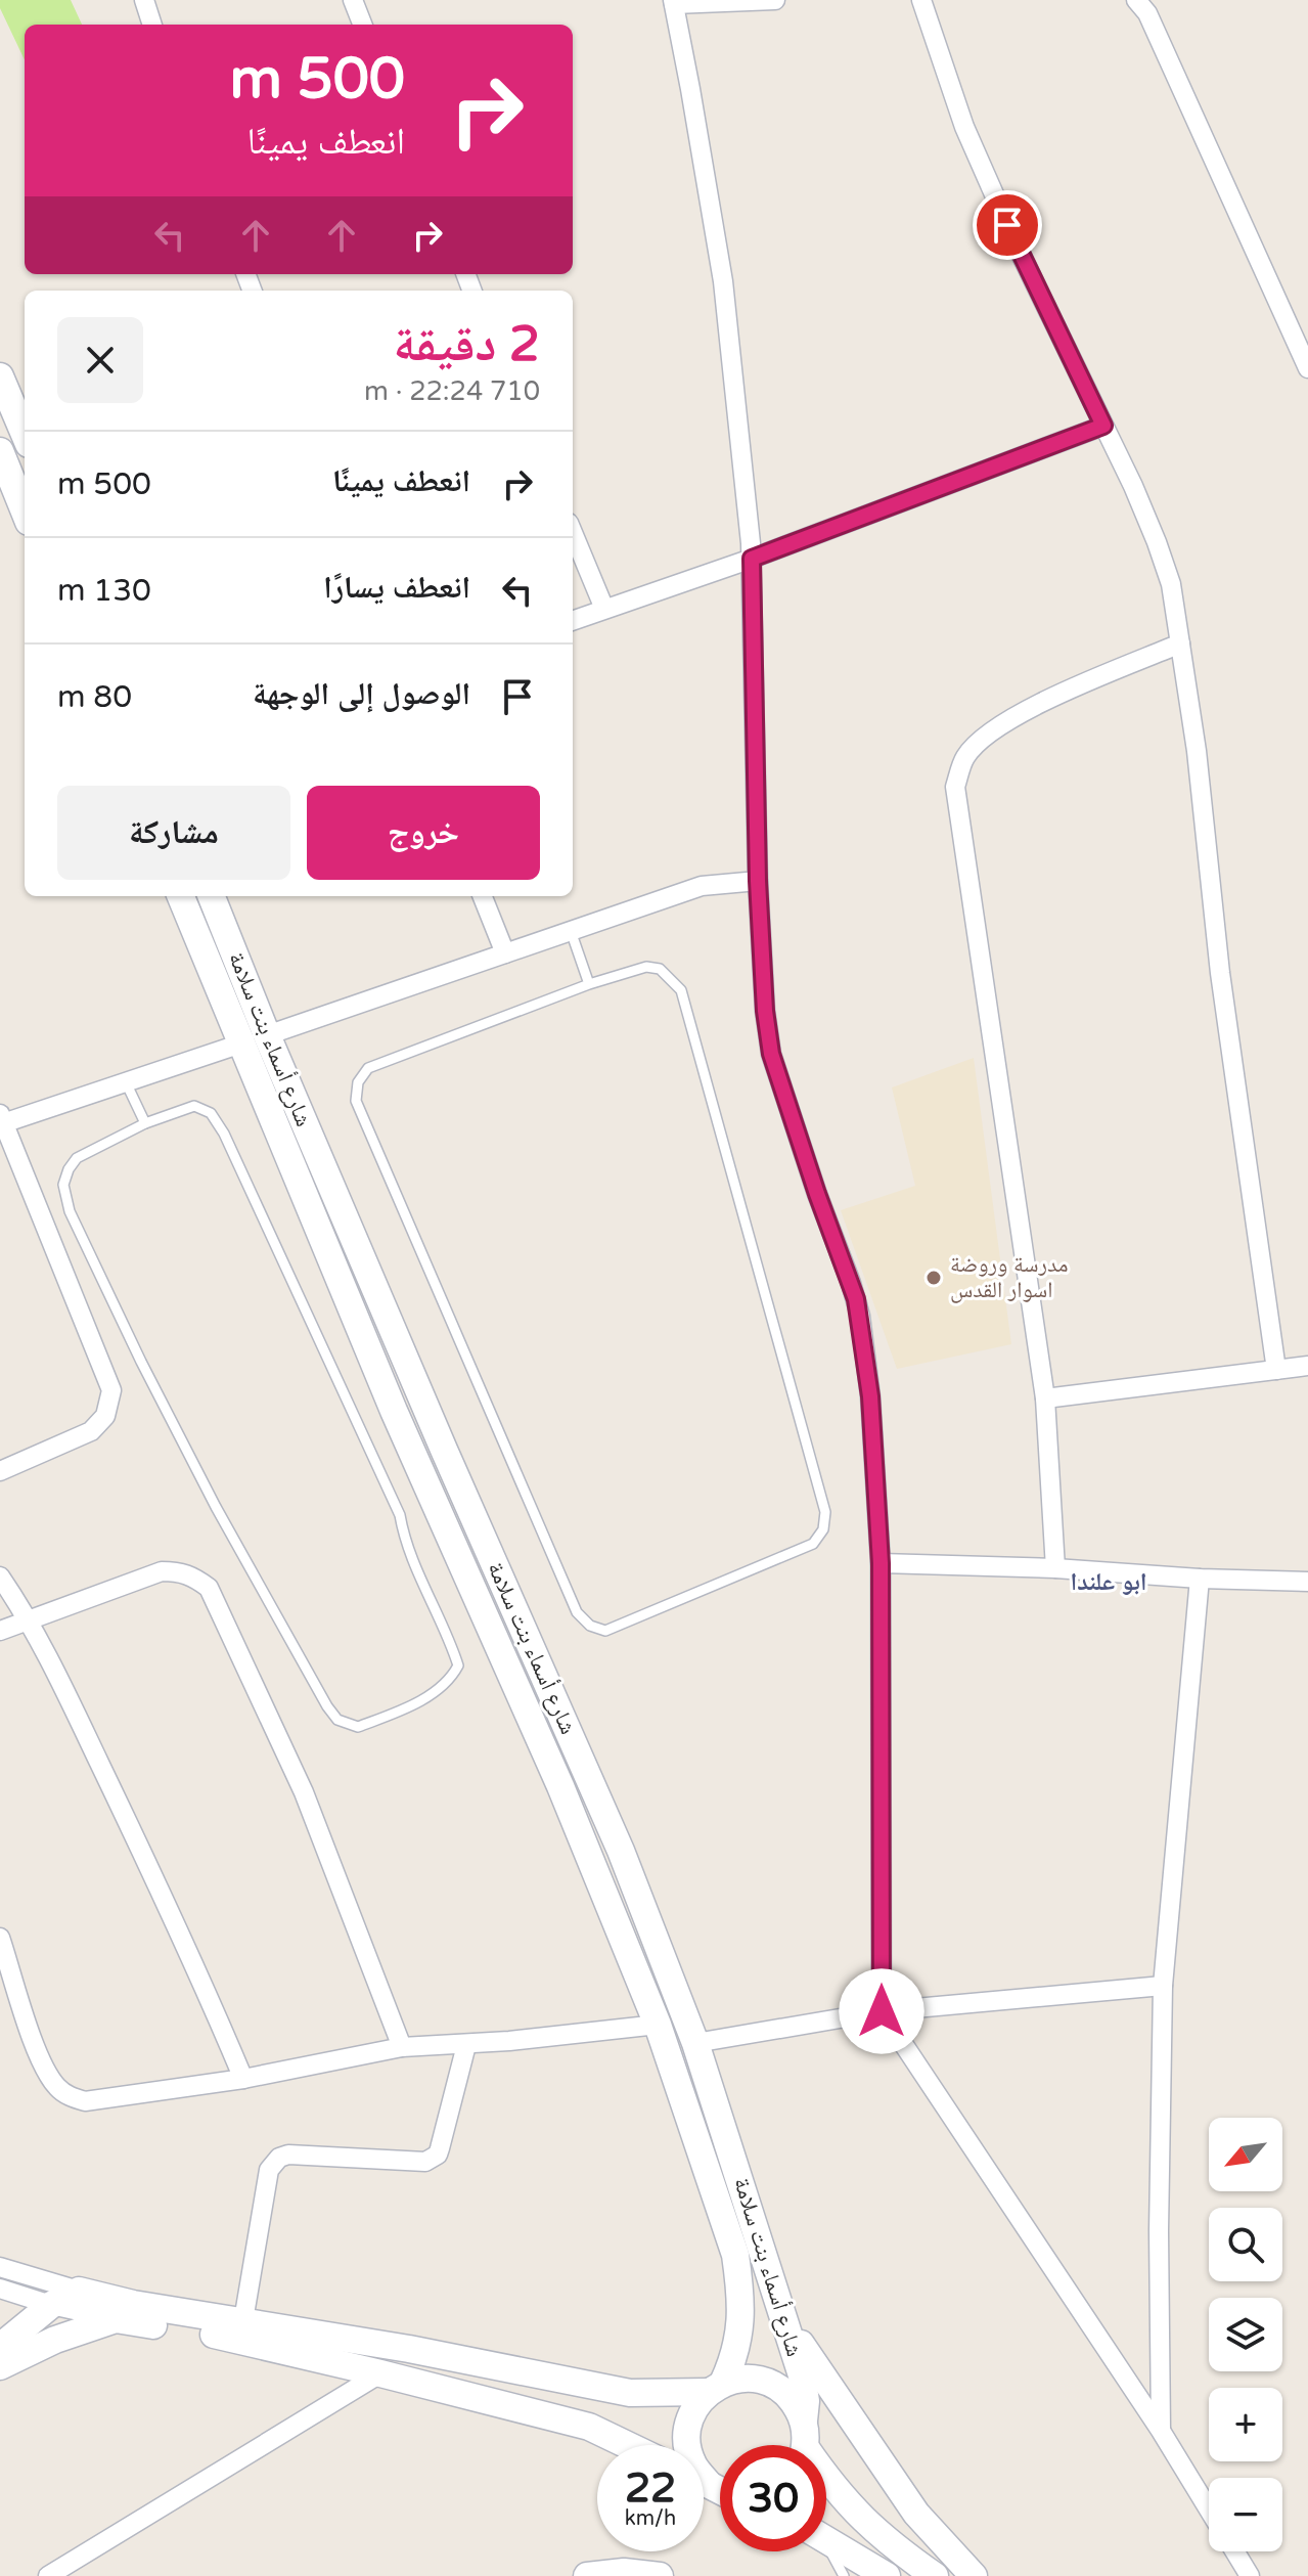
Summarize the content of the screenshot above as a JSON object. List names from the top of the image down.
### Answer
{
  "streets": {
    "main road": ["شارع أسماء بنت سلامة"]
  },
  "districts": ["ابو علندا"],
  "places": ["مدرسة وروضة اسوار القدس"],
  "north": "bottom left",
  "page": {
    "turn": ["500 m", "انعطف يمينًا"],
    "heading": ["2 دقيقة", "710 m · 22:24"],
    "list": [
      {
        "name": "انعطف يمينًا",
        "value": "500 m"
      },
      {
        "name": "انعطف يسارًا",
        "value": "130 m"
      },
      {
        "name": "الوصول إلى الوجهة",
        "value": "80 m"
      }
    ],
    "buttons": ["خروج", "مشاركة"],
    "map_buttons": ["+", "−"],
    "speed": "22 km/h",
    "limit": "30"
  }
}
